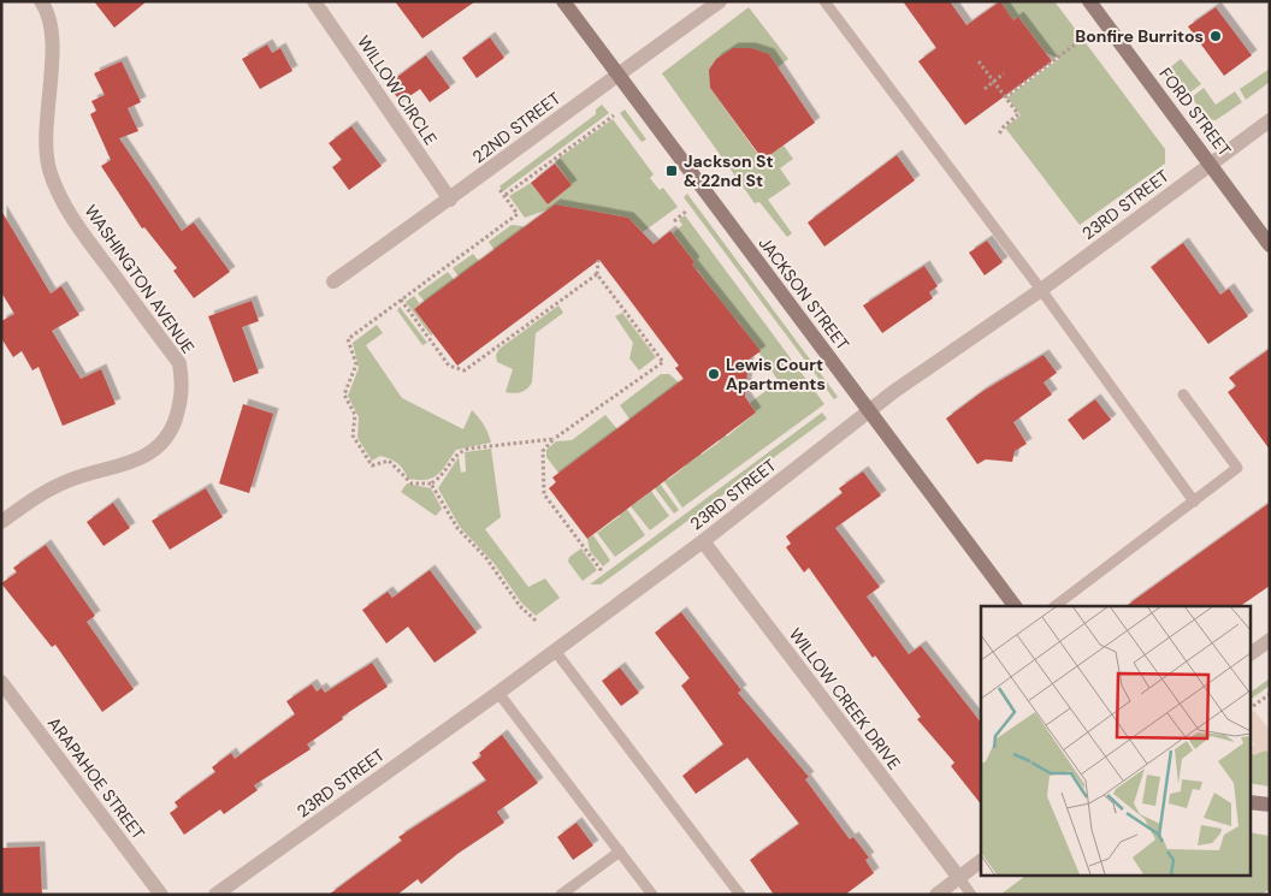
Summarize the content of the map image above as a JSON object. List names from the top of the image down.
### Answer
{
  "streets": {
    "main road": ["FORD STREET", "JACKSON STREET"],
    "street": [
      "WILLOW CIRCLE",
      "22ND STREET",
      "23RD STREET",
      "WASHINGTON AVENUE",
      "WILLOW CREEK DRIVE",
      "ARAPAHOE STREET"
    ]
  },
  "crossings": [
    ["WILLOW CIRCLE", "22ND STREET"],
    ["FORD STREET", "23RD STREET"],
    ["22ND STREET", "JACKSON STREET"],
    ["23RD STREET", "JACKSON STREET"],
    ["23RD STREET", "WILLOW CREEK DRIVE"]
  ],
  "places": {
    "other": ["Bonfire Burritos", "Lewis Court Apartments"],
    "transit": ["Jackson St & 22nd St"]
  }
}
